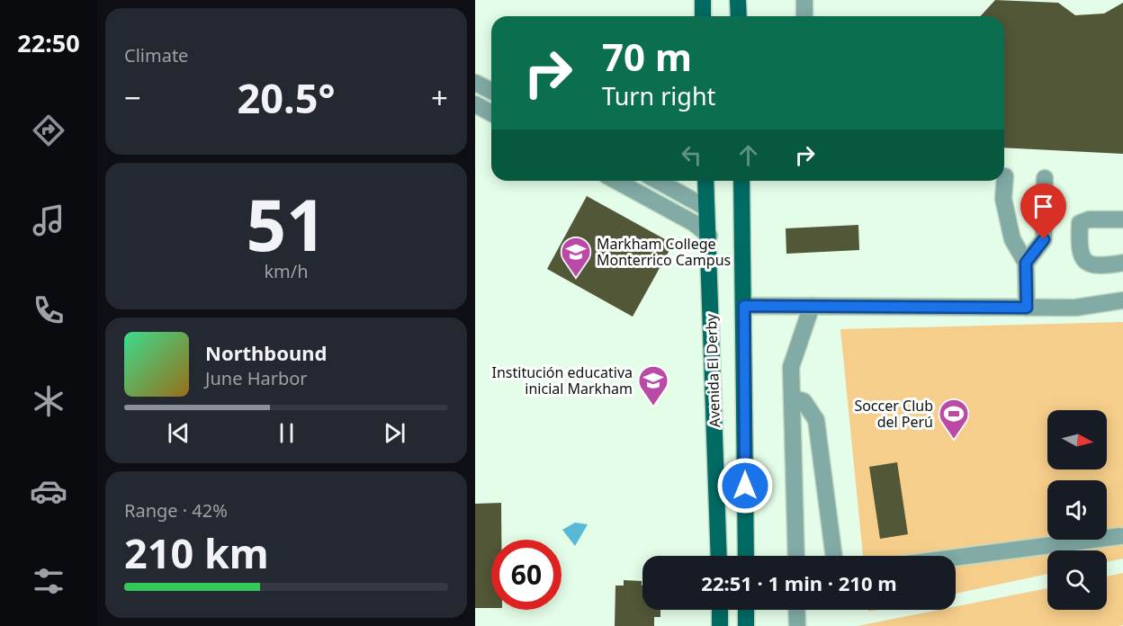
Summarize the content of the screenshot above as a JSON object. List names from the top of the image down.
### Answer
{
  "streets": {
    "main road": ["Avenida El Derby"]
  },
  "places": {
    "school or university": ["Markham College Monterrico Campus", "Institución educativa inicial Markham"],
    "sports": ["Soccer Club del Perú"]
  },
  "north": "right",
  "page": {
    "tabs": "22:50",
    "tile": [
      "Climate",
      ["51", "km/h"],
      ["Range · 42%", "210 km"]
    ],
    "turn": ["70 m", "Turn right"],
    "heat": ["−", "20.5°", "+"],
    "song": ["Northbound", "June Harbor"],
    "limit": "60",
    "trip": "22:51 · 1 min · 210 m"
  }
}
